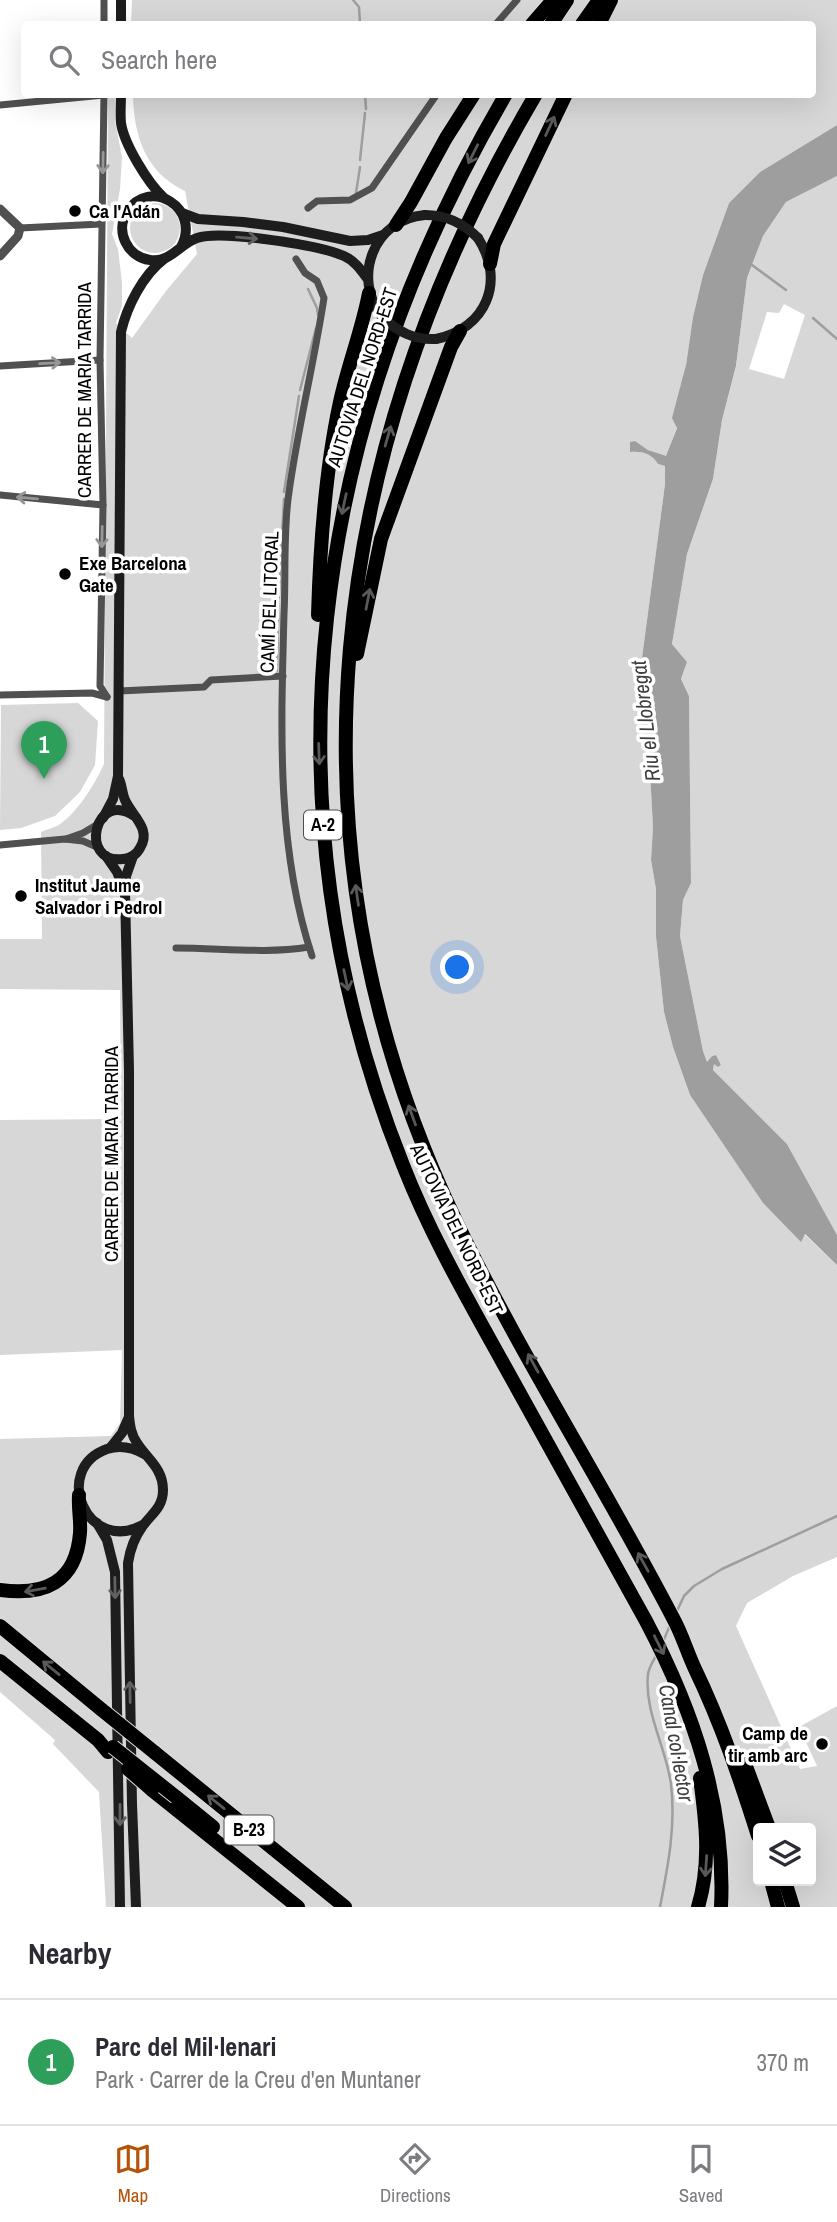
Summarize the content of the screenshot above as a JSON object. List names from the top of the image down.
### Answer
{
  "streets": {
    "highway": ["AUTOVIA DEL NORD-EST", "A-2", "B-23"],
    "main road": ["CARRER DE MARIA TARRIDA"],
    "street": ["CAMÍ DEL LITORAL"]
  },
  "water": ["Riu el Llobregat", "Canal col·lector"],
  "places": [
    "Ca l'Adán",
    "Exe Barcelona Gate",
    "Institut Jaume Salvador i Pedrol",
    "Camp de tir amb arc"
  ],
  "page": {
    "search": "Search here",
    "pins": "1",
    "heading": "Nearby",
    "list": [
      {
        "mark": "1",
        "name": "Parc del Mil·lenari",
        "note": "Park · Carrer de la Creu d'en Muntaner",
        "value": "370 m"
      }
    ],
    "nav": ["Map", "Directions", "Saved"]
  }
}
